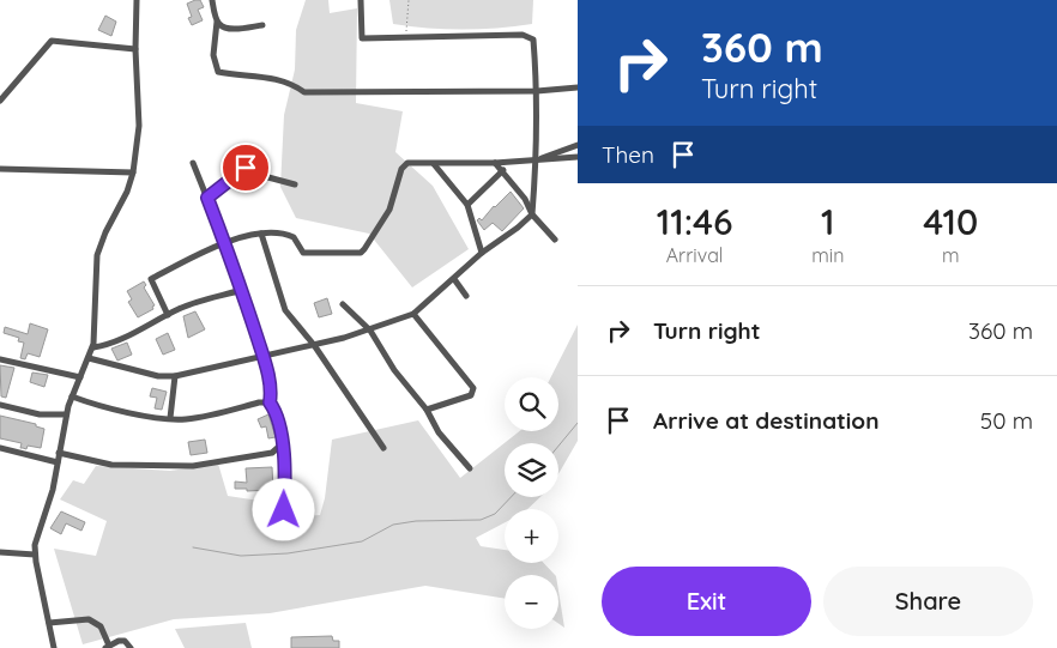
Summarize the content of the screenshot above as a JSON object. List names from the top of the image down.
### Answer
{
  "page": {
    "turn": ["360 m", "Turn right"],
    "then": "Then",
    "eta": [
      "11:46",
      "Arrival",
      "1",
      "min",
      "410",
      "m"
    ],
    "list": [
      {
        "name": "Turn right",
        "value": "360 m"
      },
      {
        "name": "Arrive at destination",
        "value": "50 m"
      }
    ],
    "map_buttons": ["+", "−"],
    "buttons": ["Exit", "Share"]
  }
}
